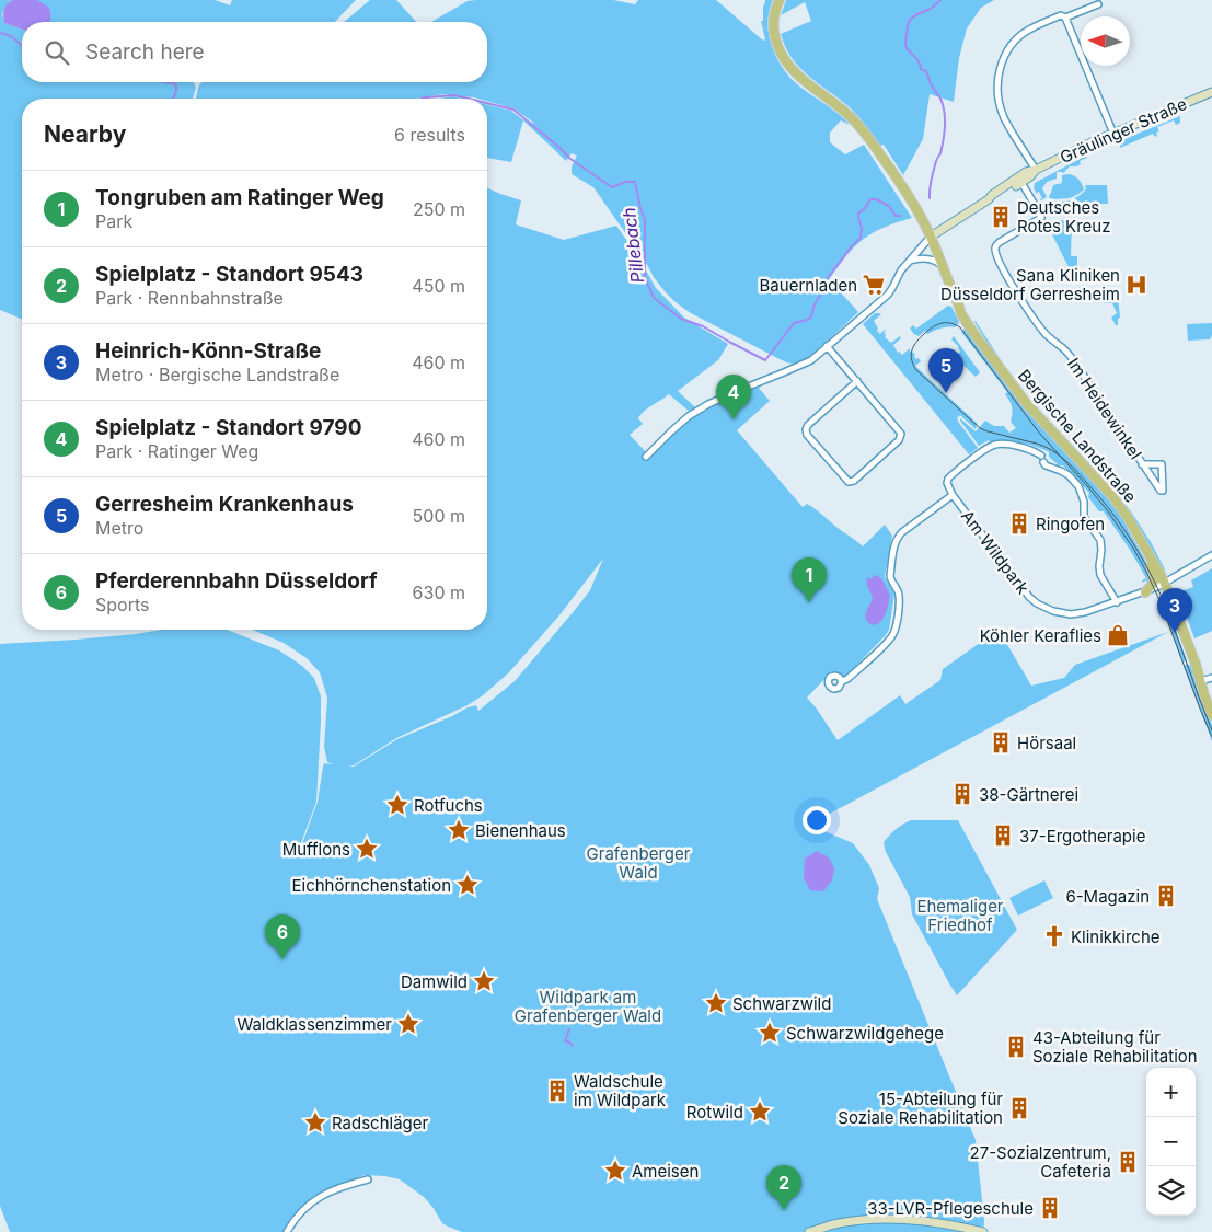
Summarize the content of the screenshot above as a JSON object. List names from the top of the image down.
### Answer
{
  "streets": {
    "main road": ["Gräulinger Straße", "Bergische Landstraße"],
    "street": ["Im Heidewinkel", "Am Wildpark"]
  },
  "crossings": [
    ["Gräulinger Straße", "Im Heidewinkel"],
    ["Gräulinger Straße", "Bergische Landstraße"],
    ["Bergische Landstraße", "Am Wildpark"]
  ],
  "water": ["Pillebach"],
  "parks": ["Grafenberger Wald", "Ehemaliger Friedhof", "Wildpark am Grafenberger Wald"],
  "places": {
    "building": [
      "Deutsches Rotes Kreuz",
      "Ringofen",
      "Hörsaal",
      "38-Gärtnerei",
      "37-Ergotherapie",
      "6-Magazin",
      "43-Abteilung für Soziale Rehabilitation",
      "Waldschule im Wildpark",
      "15-Abteilung für Soziale Rehabilitation",
      "27-Sozialzentrum, Cafeteria",
      "33-LVR-Pflegeschule"
    ],
    "supermarket": ["Bauernladen"],
    "hospital": ["Sana Kliniken Düsseldorf Gerresheim"],
    "shop": ["Köhler Keraflies"],
    "place": [
      "Rotfuchs",
      "Bienenhaus",
      "Mufflons",
      "Eichhörnchenstation",
      "Damwild",
      "Schwarzwild",
      "Waldklassenzimmer",
      "Schwarzwildgehege",
      "Rotwild",
      "Radschläger",
      "Ameisen"
    ],
    "church": ["Klinikkirche"]
  },
  "north": "left",
  "page": {
    "search": "Search here",
    "heading": ["Nearby", "6 results"],
    "list": [
      {
        "mark": "1",
        "name": "Tongruben am Ratinger Weg",
        "note": "Park",
        "value": "250 m"
      },
      {
        "mark": "2",
        "name": "Spielplatz - Standort 9543",
        "note": "Park · Rennbahnstraße",
        "value": "450 m"
      },
      {
        "mark": "3",
        "name": "Heinrich-Könn-Straße",
        "note": "Metro · Bergische Landstraße",
        "value": "460 m"
      },
      {
        "mark": "4",
        "name": "Spielplatz - Standort 9790",
        "note": "Park · Ratinger Weg",
        "value": "460 m"
      },
      {
        "mark": "5",
        "name": "Gerresheim Krankenhaus",
        "note": "Metro",
        "value": "500 m"
      },
      {
        "mark": "6",
        "name": "Pferderennbahn Düsseldorf",
        "note": "Sports",
        "value": "630 m"
      }
    ],
    "pins": [
      "5",
      "4",
      "1",
      "3",
      "6",
      "2"
    ],
    "map_buttons": ["+", "−"]
  }
}
